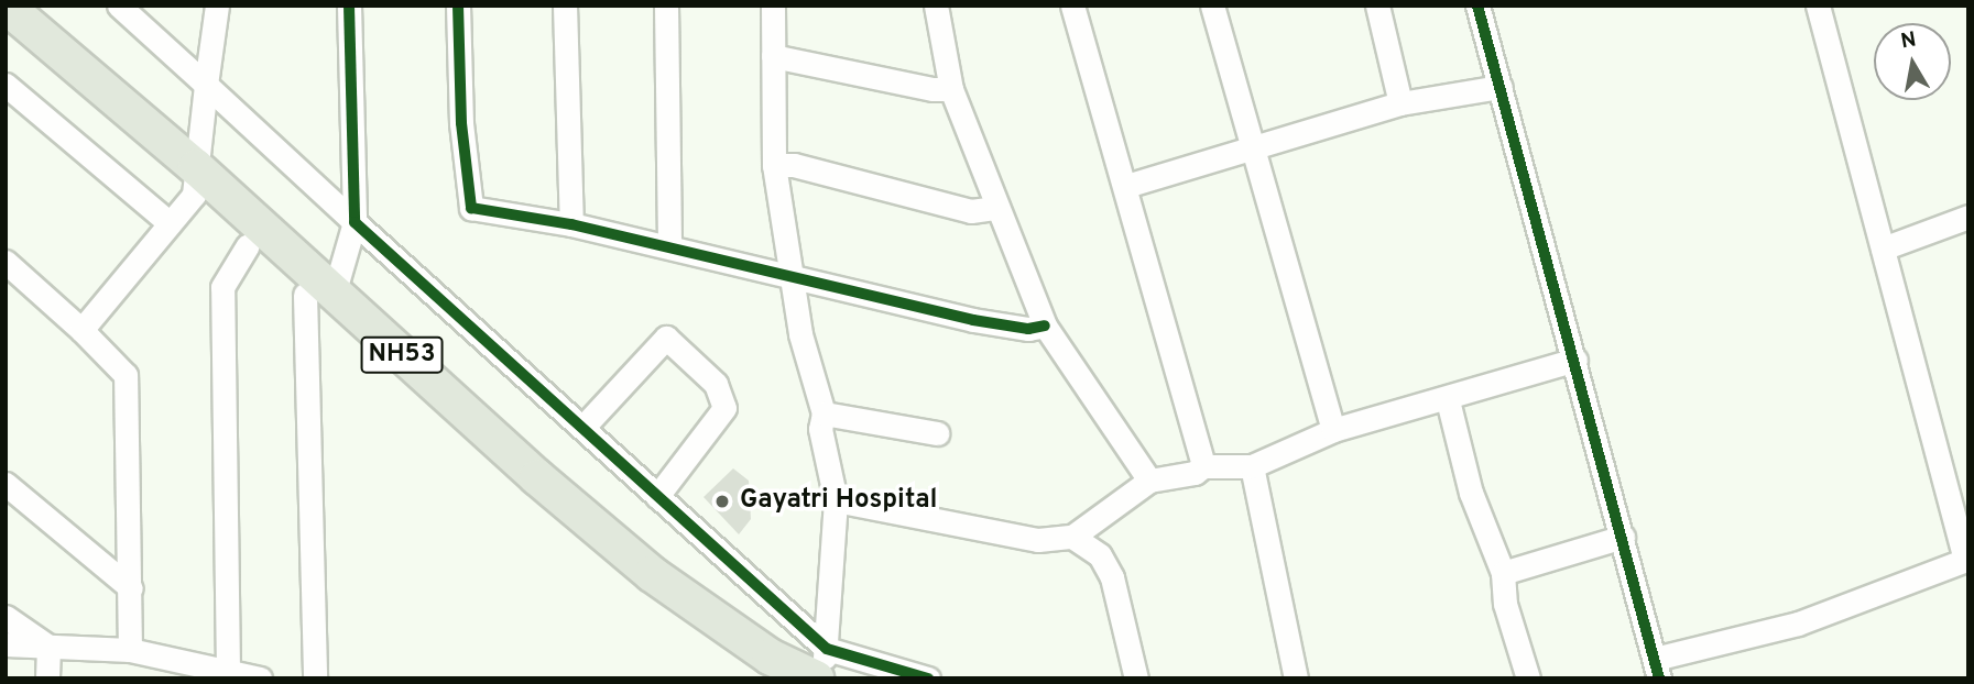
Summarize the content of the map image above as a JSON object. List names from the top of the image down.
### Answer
{
  "streets": {
    "highway": ["NH53"]
  },
  "places": ["Gayatri Hospital"],
  "north": "top"
}
